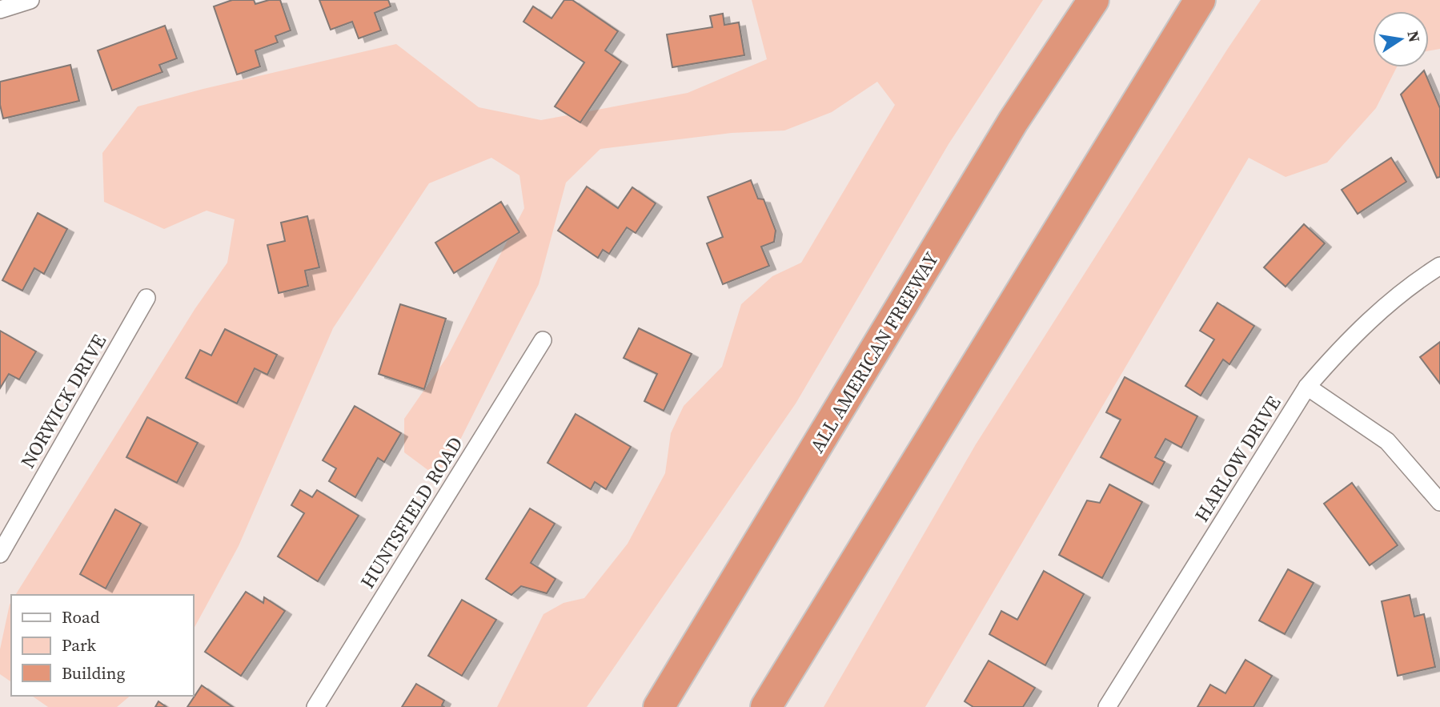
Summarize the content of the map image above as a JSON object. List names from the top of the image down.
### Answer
{
  "streets": {
    "highway": ["ALL AMERICAN FREEWAY"],
    "street": ["NORWICK DRIVE", "HARLOW DRIVE", "HUNTSFIELD ROAD"]
  },
  "legend": ["Road", "Park", "Building"],
  "north": "right"
}
